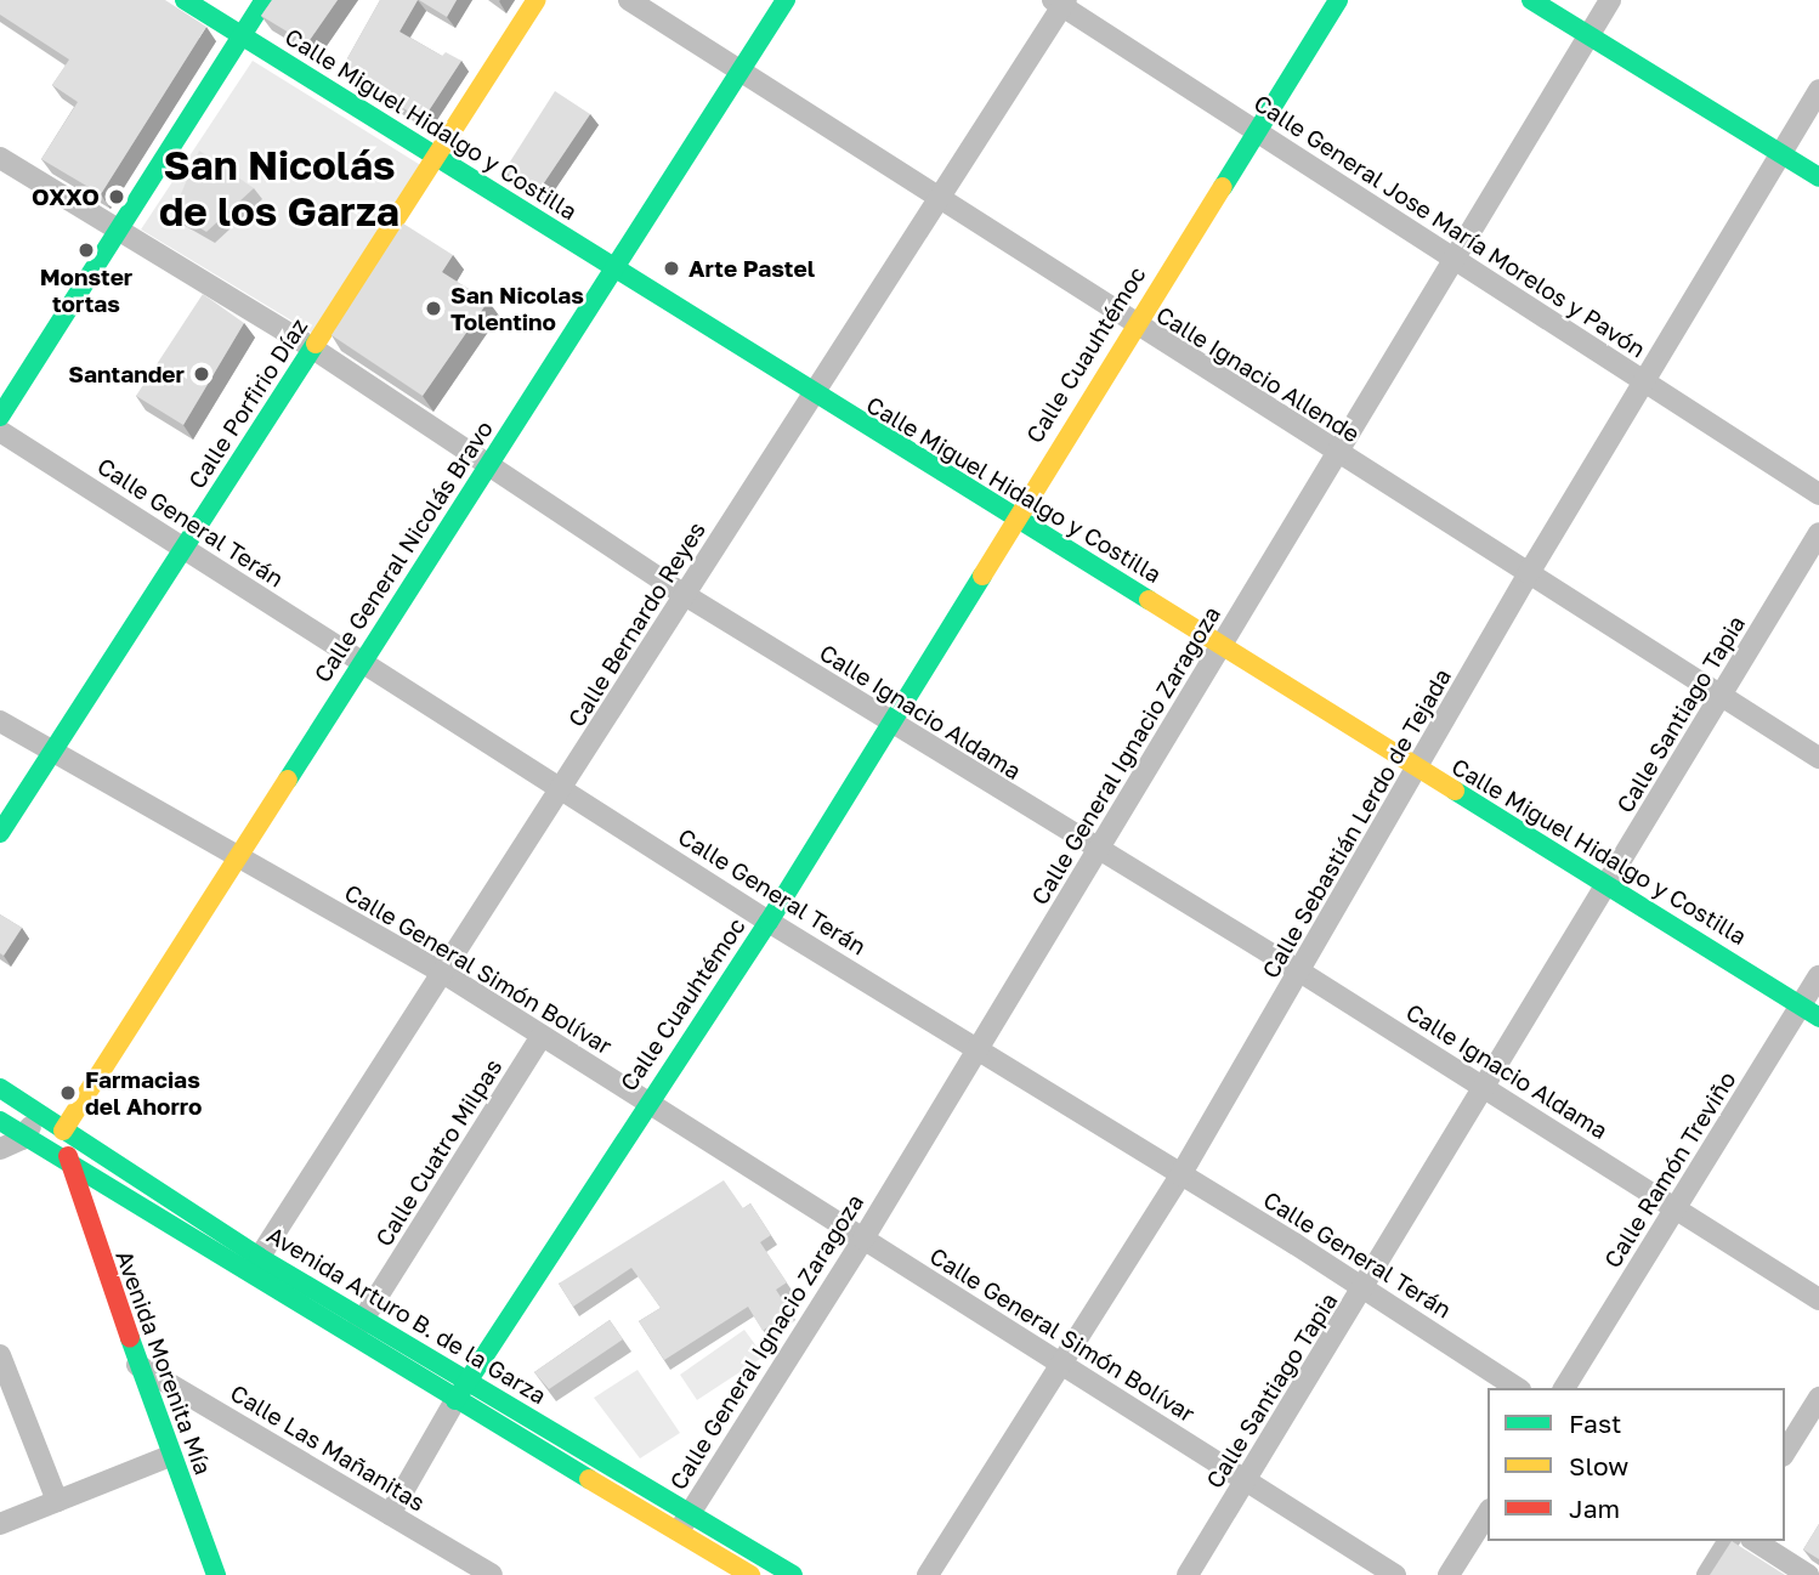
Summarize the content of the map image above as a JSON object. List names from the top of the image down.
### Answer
{
  "streets": {
    "street": [
      "Calle Miguel Hidalgo y Costilla",
      "Calle General Jose María Morelos y Pavón",
      "Calle Cuauhtémoc",
      "Calle Ignacio Allende",
      "Calle Porfirio Díaz",
      "Calle General Terán",
      "Calle General Nicolás Bravo",
      "Calle Bernardo Reyes",
      "Calle Ignacio Aldama",
      "Calle Santiago Tapia",
      "Calle General Ignacio Zaragoza",
      "Calle Sebastián Lerdo de Tejada",
      "Calle General Simón Bolívar",
      "Calle Cuatro Milpas",
      "Calle Ramón Treviño",
      "Avenida Arturo B. de la Garza",
      "Avenida Morenita Mía",
      "Calle Las Mañanitas"
    ]
  },
  "crossings": [
    ["Calle Miguel Hidalgo y Costilla", "Calle Cuauhtémoc"],
    ["Calle Miguel Hidalgo y Costilla", "Calle Porfirio Díaz"],
    ["Calle Miguel Hidalgo y Costilla", "Calle General Nicolás Bravo"],
    ["Calle Miguel Hidalgo y Costilla", "Calle Bernardo Reyes"],
    ["Calle Miguel Hidalgo y Costilla", "Calle Santiago Tapia"],
    ["Calle Miguel Hidalgo y Costilla", "Calle General Ignacio Zaragoza"],
    ["Calle Miguel Hidalgo y Costilla", "Calle Sebastián Lerdo de Tejada"],
    ["Calle Miguel Hidalgo y Costilla", "Calle Ramón Treviño"],
    ["Calle General Jose María Morelos y Pavón", "Calle Cuauhtémoc"],
    ["Calle General Jose María Morelos y Pavón", "Calle Bernardo Reyes"],
    ["Calle General Jose María Morelos y Pavón", "Calle General Ignacio Zaragoza"],
    ["Calle General Jose María Morelos y Pavón", "Calle Sebastián Lerdo de Tejada"],
    ["Calle Cuauhtémoc", "Calle Ignacio Allende"],
    ["Calle Cuauhtémoc", "Calle General Terán"],
    ["Calle Cuauhtémoc", "Calle Ignacio Aldama"],
    ["Calle Cuauhtémoc", "Calle General Simón Bolívar"],
    ["Calle Cuauhtémoc", "Avenida Arturo B. de la Garza"],
    ["Calle Cuauhtémoc", "Calle Las Mañanitas"],
    ["Calle Ignacio Allende", "Calle General Nicolás Bravo"],
    ["Calle Ignacio Allende", "Calle Bernardo Reyes"],
    ["Calle Ignacio Allende", "Calle Santiago Tapia"],
    ["Calle Ignacio Allende", "Calle General Ignacio Zaragoza"],
    ["Calle Ignacio Allende", "Calle Sebastián Lerdo de Tejada"],
    ["Calle Porfirio Díaz", "Calle General Terán"],
    ["Calle Porfirio Díaz", "Calle Ignacio Aldama"],
    ["Calle Porfirio Díaz", "Calle General Simón Bolívar"],
    ["Calle General Terán", "Calle General Nicolás Bravo"],
    ["Calle General Terán", "Calle Bernardo Reyes"],
    ["Calle General Terán", "Calle Santiago Tapia"],
    ["Calle General Terán", "Calle General Ignacio Zaragoza"],
    ["Calle General Terán", "Calle Sebastián Lerdo de Tejada"],
    ["Calle General Nicolás Bravo", "Calle Ignacio Aldama"],
    ["Calle General Nicolás Bravo", "Calle General Simón Bolívar"],
    ["Calle General Nicolás Bravo", "Avenida Arturo B. de la Garza"],
    ["Calle General Nicolás Bravo", "Avenida Morenita Mía"],
    ["Calle Bernardo Reyes", "Calle Ignacio Aldama"],
    ["Calle Bernardo Reyes", "Calle General Simón Bolívar"],
    ["Calle Bernardo Reyes", "Avenida Arturo B. de la Garza"],
    ["Calle Ignacio Aldama", "Calle Santiago Tapia"],
    ["Calle Ignacio Aldama", "Calle General Ignacio Zaragoza"],
    ["Calle Ignacio Aldama", "Calle Sebastián Lerdo de Tejada"],
    ["Calle Ignacio Aldama", "Calle Ramón Treviño"],
    ["Calle Santiago Tapia", "Calle General Simón Bolívar"],
    ["Calle General Ignacio Zaragoza", "Calle General Simón Bolívar"],
    ["Calle General Ignacio Zaragoza", "Avenida Arturo B. de la Garza"],
    ["Calle Sebastián Lerdo de Tejada", "Calle General Simón Bolívar"],
    ["Calle General Simón Bolívar", "Calle Cuatro Milpas"],
    ["Calle Cuatro Milpas", "Avenida Arturo B. de la Garza"],
    ["Avenida Arturo B. de la Garza", "Avenida Morenita Mía"],
    ["Avenida Morenita Mía", "Calle Las Mañanitas"]
  ],
  "districts": ["San Nicolás de los Garza"],
  "places": [
    "OXXO",
    "Monster tortas",
    "Arte Pastel",
    "San Nicolas Tolentino",
    "Santander",
    "Farmacias del Ahorro"
  ],
  "legend": ["Fast", "Slow", "Jam"]
}
